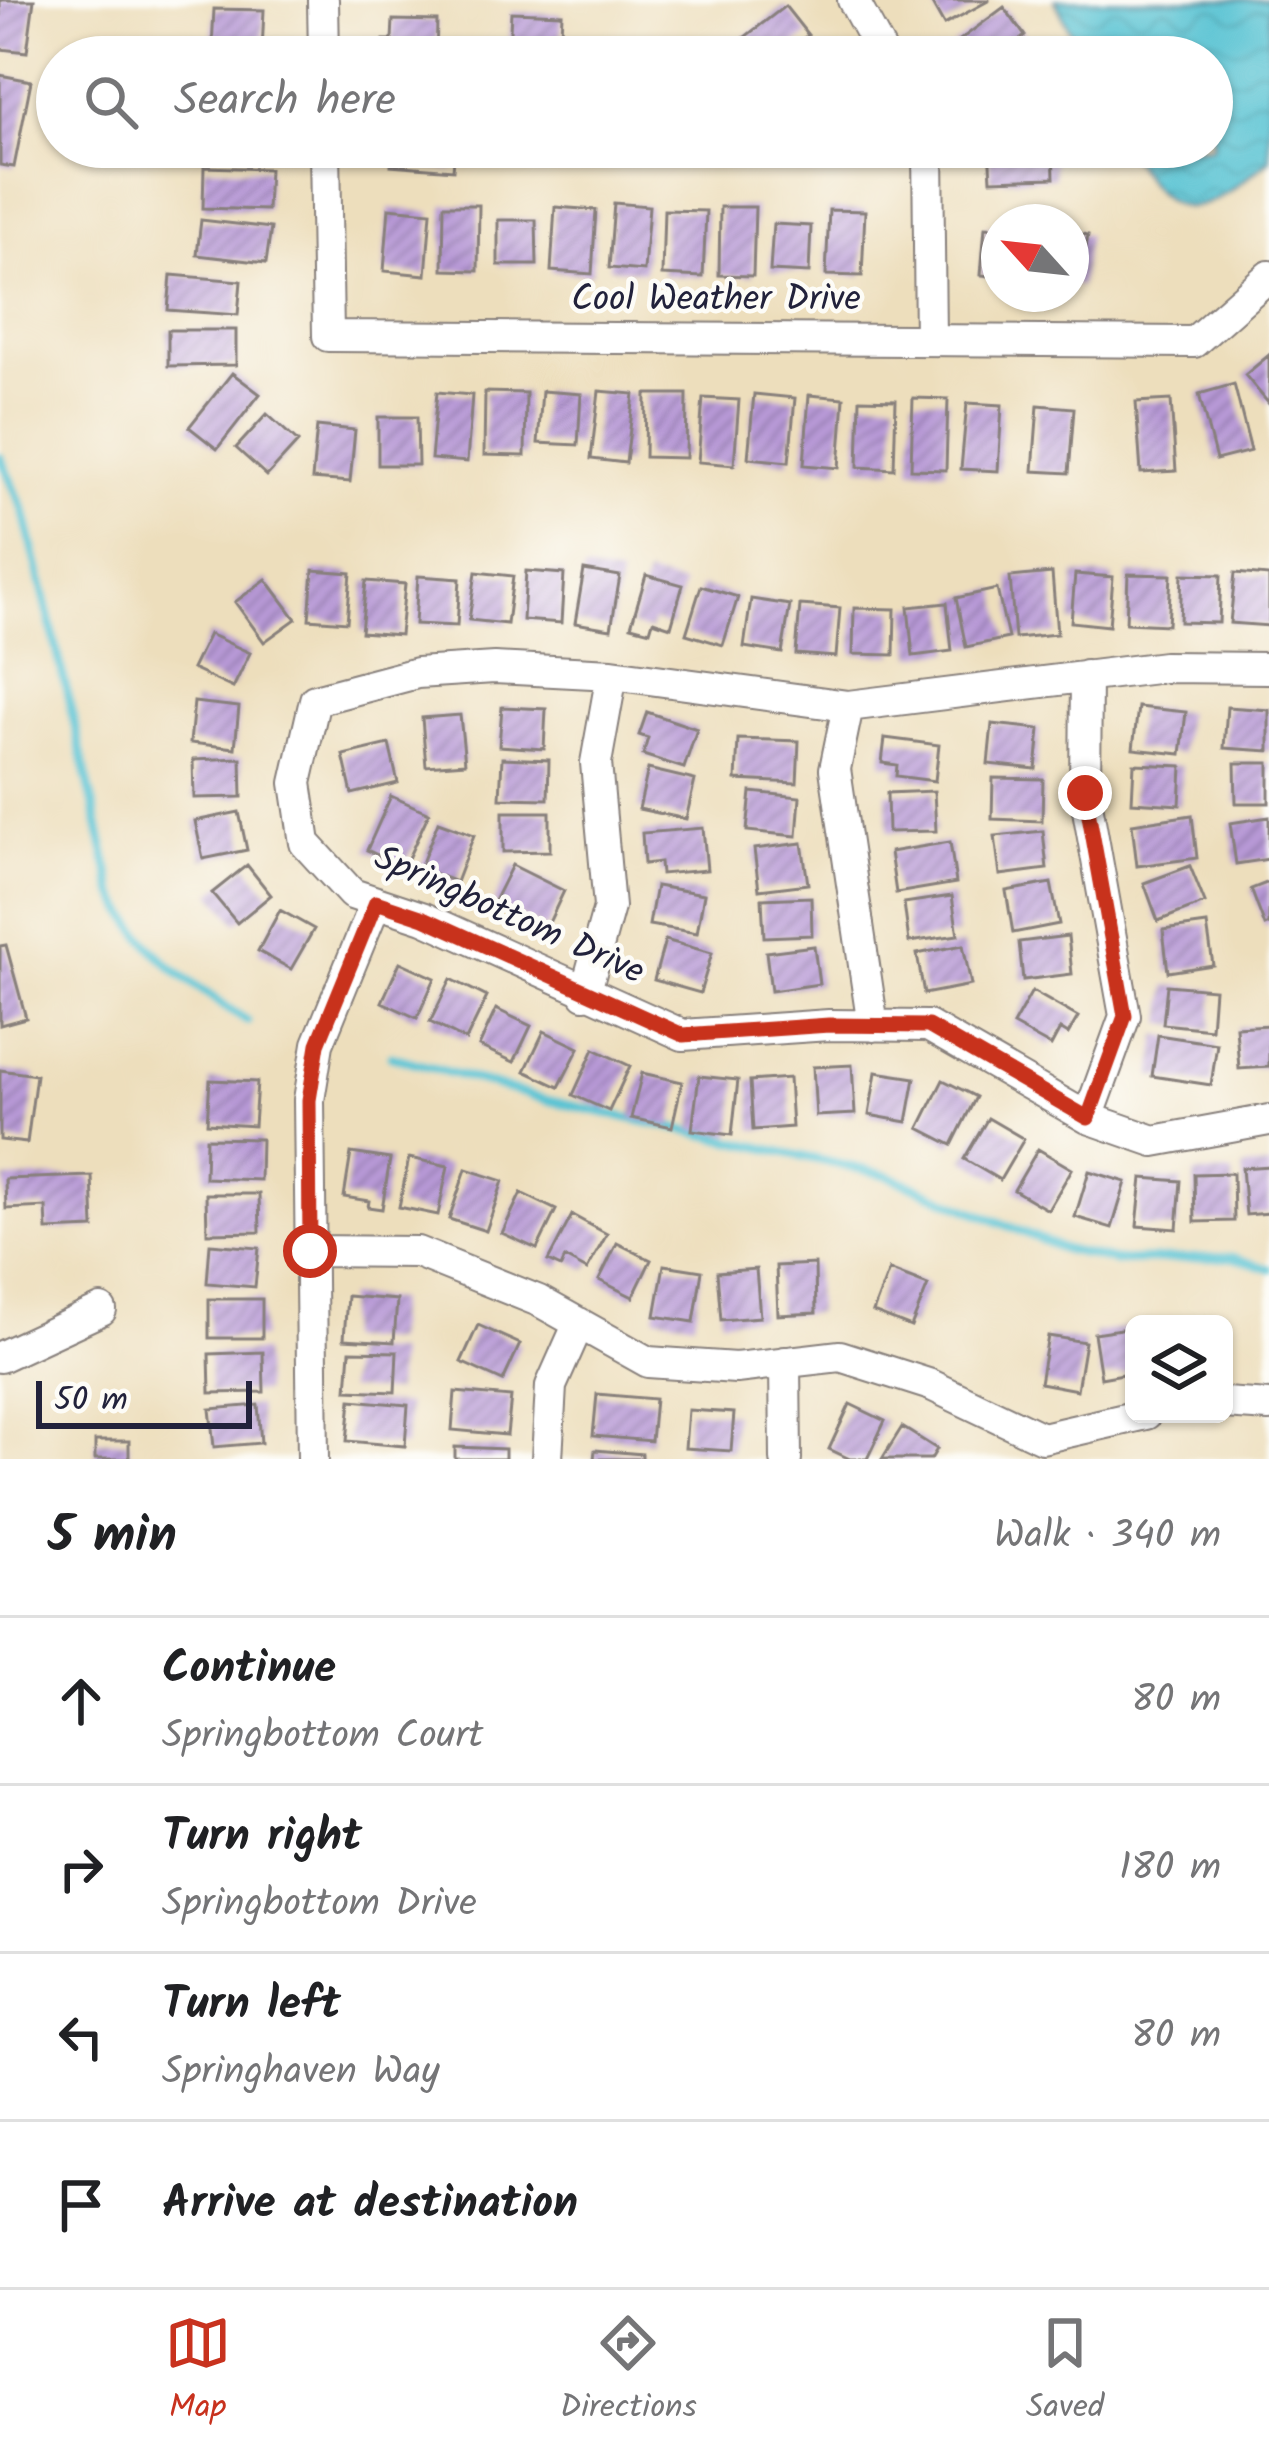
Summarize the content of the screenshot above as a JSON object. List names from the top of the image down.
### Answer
{
  "streets": {
    "street": ["Cool Weather Drive", "Springbottom Drive"]
  },
  "scale_bar": "50 m",
  "north": "top left",
  "page": {
    "search": "Search here",
    "scale": "50 m",
    "heading": ["5 min", "Walk · 340 m"],
    "list": [
      ["Continue", "Springbottom Court", "80 m"],
      ["Turn right", "Springbottom Drive", "180 m"],
      ["Turn left", "Springhaven Way", "80 m"],
      "Arrive at destination"
    ],
    "nav": ["Map", "Directions", "Saved"]
  }
}
